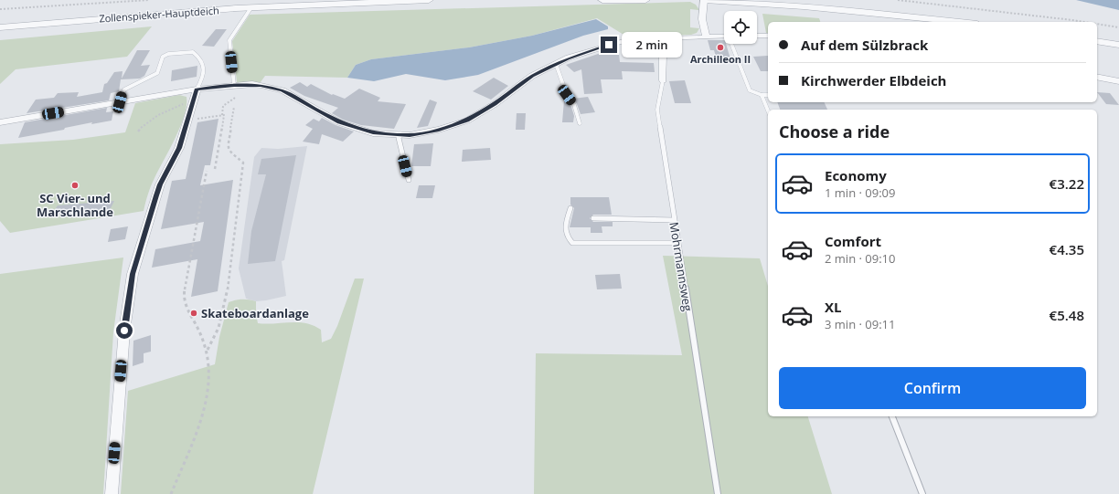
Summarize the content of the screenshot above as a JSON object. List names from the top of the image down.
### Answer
{
  "streets": {
    "street": ["Zollenspieker-Hauptdeich", "Mohrmannsweg"]
  },
  "places": ["Archilleon II", "SC Vier- und Marschlande", "Skateboardanlage"],
  "page": {
    "banner": ["Auf dem Sülzbrack", "Kirchwerder Elbdeich"],
    "bubble": "2 min",
    "heading": "Choose a ride",
    "list": [
      {
        "name": "Economy",
        "note": "1 min · 09:09",
        "value": "€3.22"
      },
      {
        "name": "Comfort",
        "note": "2 min · 09:10",
        "value": "€4.35"
      },
      {
        "name": "XL",
        "note": "3 min · 09:11",
        "value": "€5.48"
      }
    ],
    "buttons": "Confirm"
  }
}
